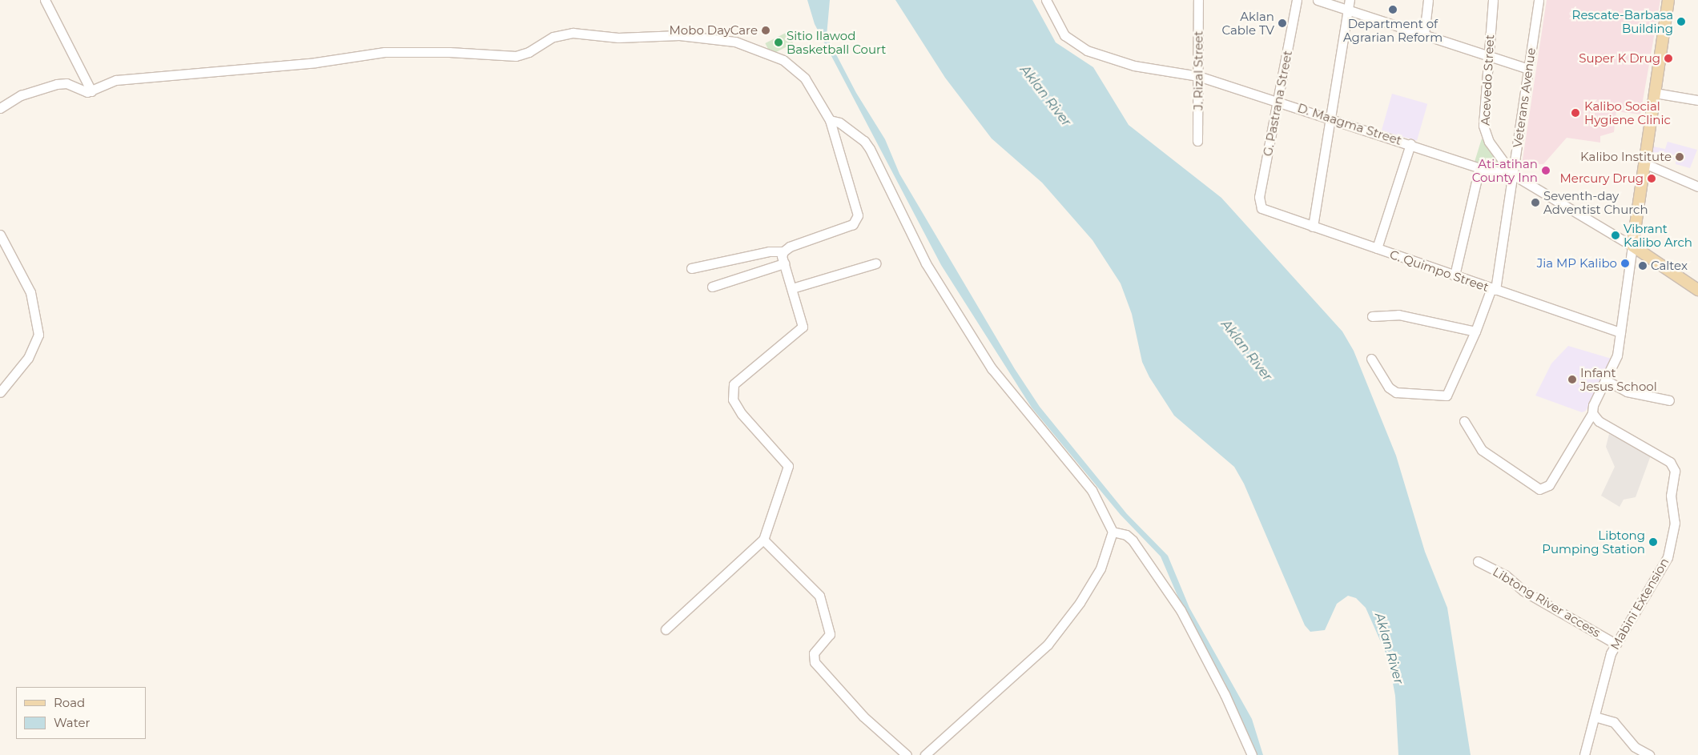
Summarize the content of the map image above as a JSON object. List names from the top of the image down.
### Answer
{
  "streets": {
    "main road": ["D. Maagma Street"],
    "street": [
      "J. Rizal Street",
      "Acevedo Street",
      "Veterans Avenue",
      "G. Pastrana Street",
      "C. Quimpo Street",
      "Libtong River access",
      "Mabini Extension"
    ]
  },
  "crossings": [
    ["J. Rizal Street", "D. Maagma Street"],
    ["Acevedo Street", "Veterans Avenue"],
    ["Acevedo Street", "D. Maagma Street"],
    ["Veterans Avenue", "D. Maagma Street"],
    ["Veterans Avenue", "C. Quimpo Street"],
    ["G. Pastrana Street", "D. Maagma Street"],
    ["G. Pastrana Street", "C. Quimpo Street"],
    ["Libtong River access", "Mabini Extension"]
  ],
  "water": ["Aklan River"],
  "places": [
    "Department of Agrarian Reform",
    "Rescate-Barbasa Building",
    "Aklan Cable TV",
    "Mobo DayCare",
    "Sitio Ilawod Basketball Court",
    "Super K Drug",
    "Kalibo Social Hygiene Clinic",
    "Kalibo Institute",
    "Ati-atihan County Inn",
    "Mercury Drug",
    "Seventh-day Adventist Church",
    "Vibrant Kalibo Arch",
    "Jia MP Kalibo",
    "Caltex",
    "Infant Jesus School",
    "Libtong Pumping Station"
  ],
  "legend": ["Road", "Water"]
}
